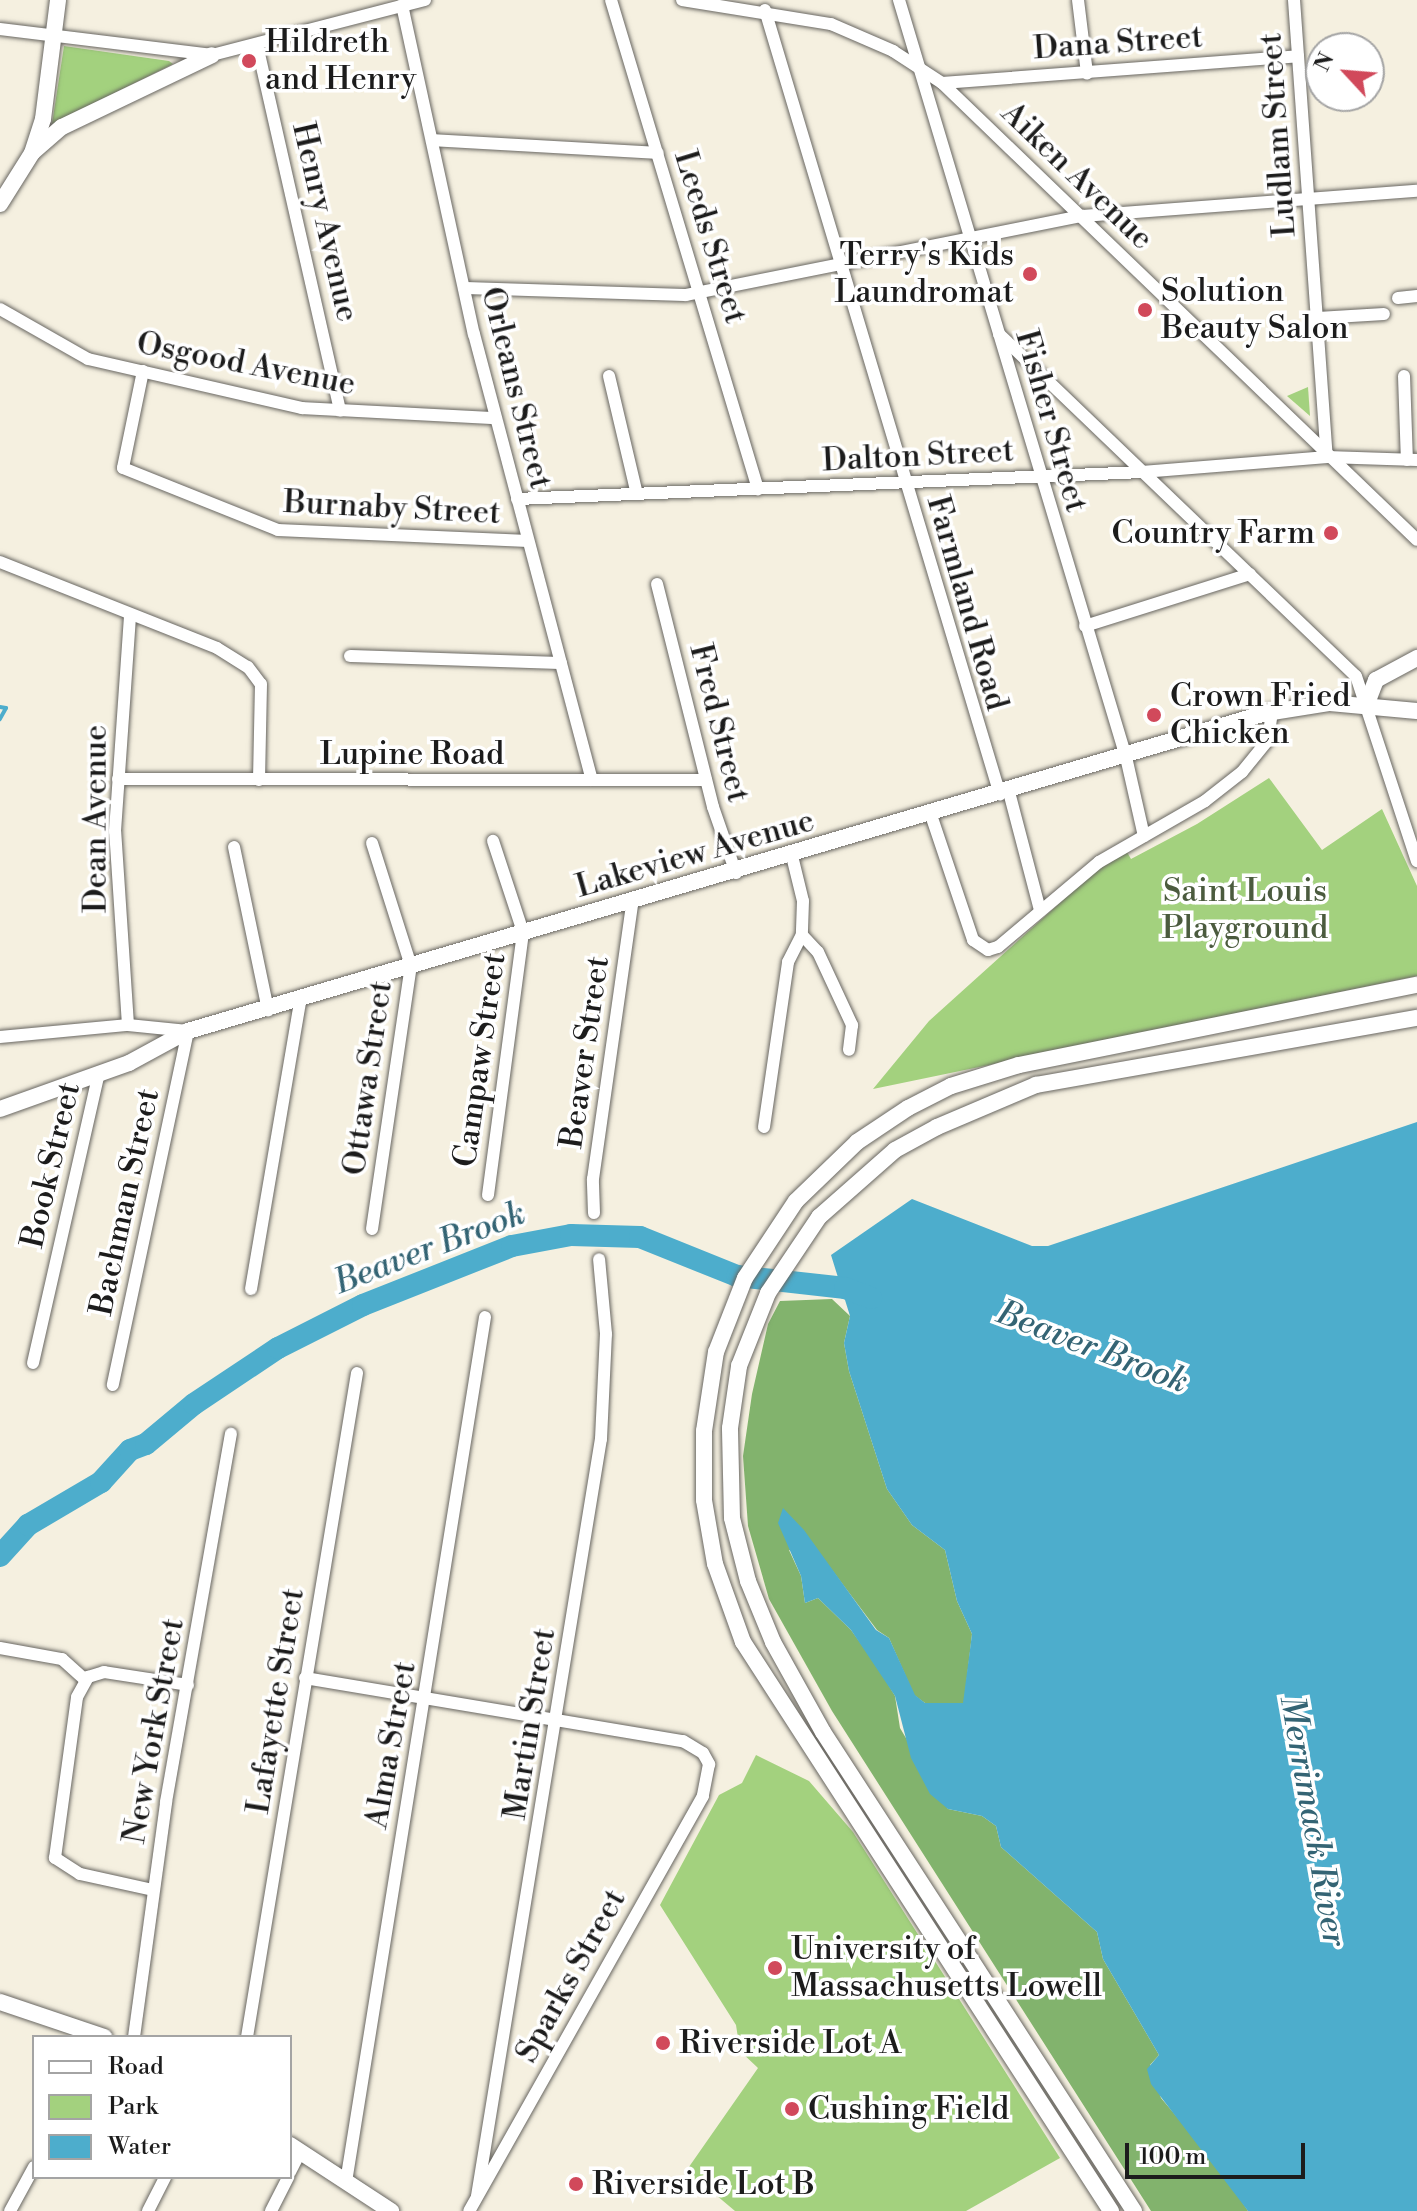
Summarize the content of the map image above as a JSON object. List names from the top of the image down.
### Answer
{
  "streets": {
    "main road": ["Lakeview Avenue"],
    "street": [
      "Dana Street",
      "Ludlam Street",
      "Aiken Avenue",
      "Henry Avenue",
      "Leeds Street",
      "Osgood Avenue",
      "Orleans Street",
      "Fisher Street",
      "Dalton Street",
      "Burnaby Street",
      "Farmland Road",
      "Fred Street",
      "Lupine Road",
      "Dean Avenue",
      "Beaver Street",
      "Campaw Street",
      "Ottawa Street",
      "Book Street",
      "Bachman Street",
      "Lafayette Street",
      "Martin Street",
      "New York Street",
      "Alma Street",
      "Sparks Street"
    ]
  },
  "crossings": [
    ["Dana Street", "Ludlam Street"],
    ["Dana Street", "Aiken Avenue"],
    ["Ludlam Street", "Aiken Avenue"],
    ["Ludlam Street", "Dalton Street"],
    ["Aiken Avenue", "Fisher Street"],
    ["Aiken Avenue", "Dalton Street"],
    ["Aiken Avenue", "Farmland Road"],
    ["Henry Avenue", "Osgood Avenue"],
    ["Leeds Street", "Dalton Street"],
    ["Osgood Avenue", "Orleans Street"],
    ["Osgood Avenue", "Burnaby Street"],
    ["Orleans Street", "Dalton Street"],
    ["Orleans Street", "Burnaby Street"],
    ["Orleans Street", "Lupine Road"],
    ["Fisher Street", "Dalton Street"],
    ["Fisher Street", "Lakeview Avenue"],
    ["Dalton Street", "Farmland Road"],
    ["Farmland Road", "Lakeview Avenue"],
    ["Fred Street", "Lupine Road"],
    ["Fred Street", "Lakeview Avenue"],
    ["Lupine Road", "Dean Avenue"],
    ["Lakeview Avenue", "Beaver Street"],
    ["Lakeview Avenue", "Campaw Street"],
    ["Lakeview Avenue", "Ottawa Street"],
    ["Lakeview Avenue", "Book Street"],
    ["Lakeview Avenue", "Bachman Street"],
    ["Martin Street", "Sparks Street"]
  ],
  "water": ["Beaver Brook", "Merrimack River"],
  "parks": ["Saint Louis Playground"],
  "places": [
    "Hildreth and Henry",
    "Terry's Kids Laundromat",
    "Solution Beauty Salon",
    "Country Farm",
    "Crown Fried Chicken",
    "University of Massachusetts Lowell",
    "Riverside Lot A",
    "Cushing Field",
    "Riverside Lot B"
  ],
  "legend": ["Road", "Park", "Water"],
  "scale_bar": "100 m",
  "north": "top left"
}
